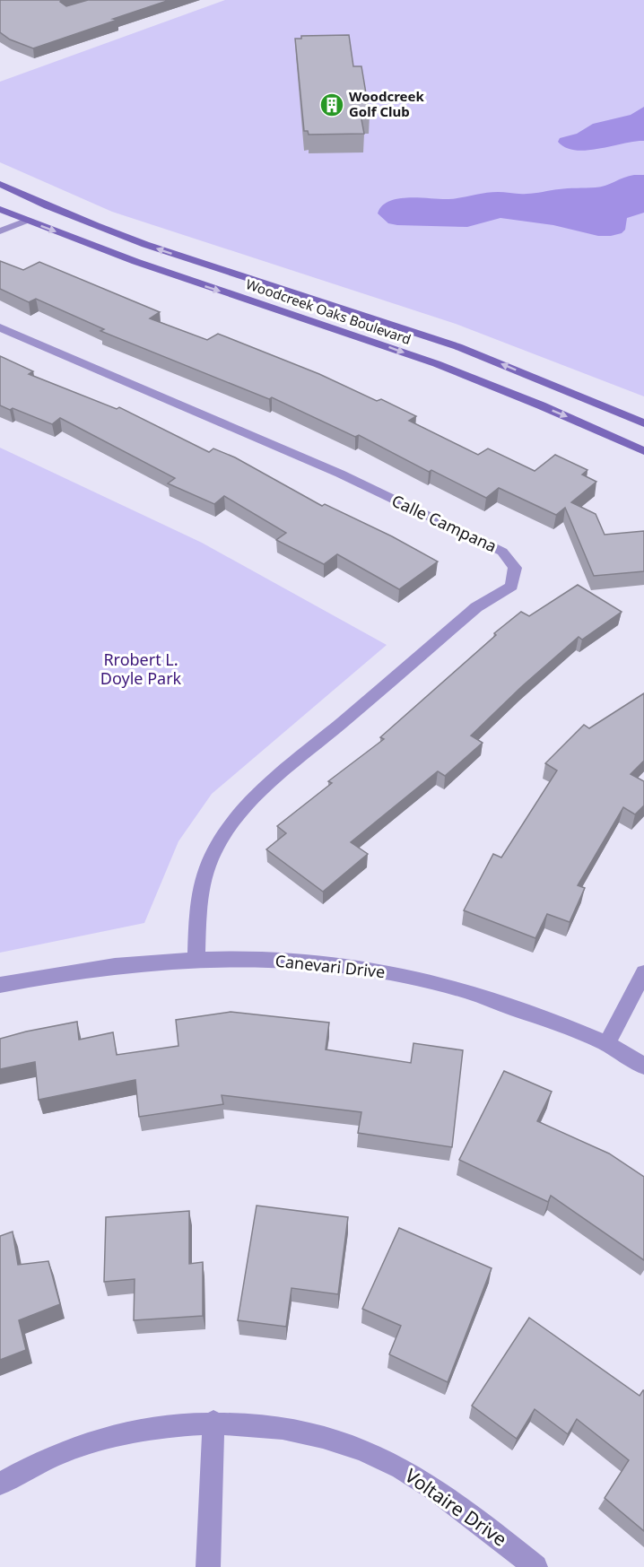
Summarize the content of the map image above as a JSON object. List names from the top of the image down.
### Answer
{
  "streets": {
    "main road": ["Woodcreek Oaks Boulevard"],
    "street": ["Calle Campana", "Canevari Drive", "Voltaire Drive"]
  },
  "crossings": [
    ["Calle Campana", "Canevari Drive"]
  ],
  "parks": ["Rrobert L. Doyle Park"],
  "places": {
    "building": ["Woodcreek Golf Club"]
  }
}
